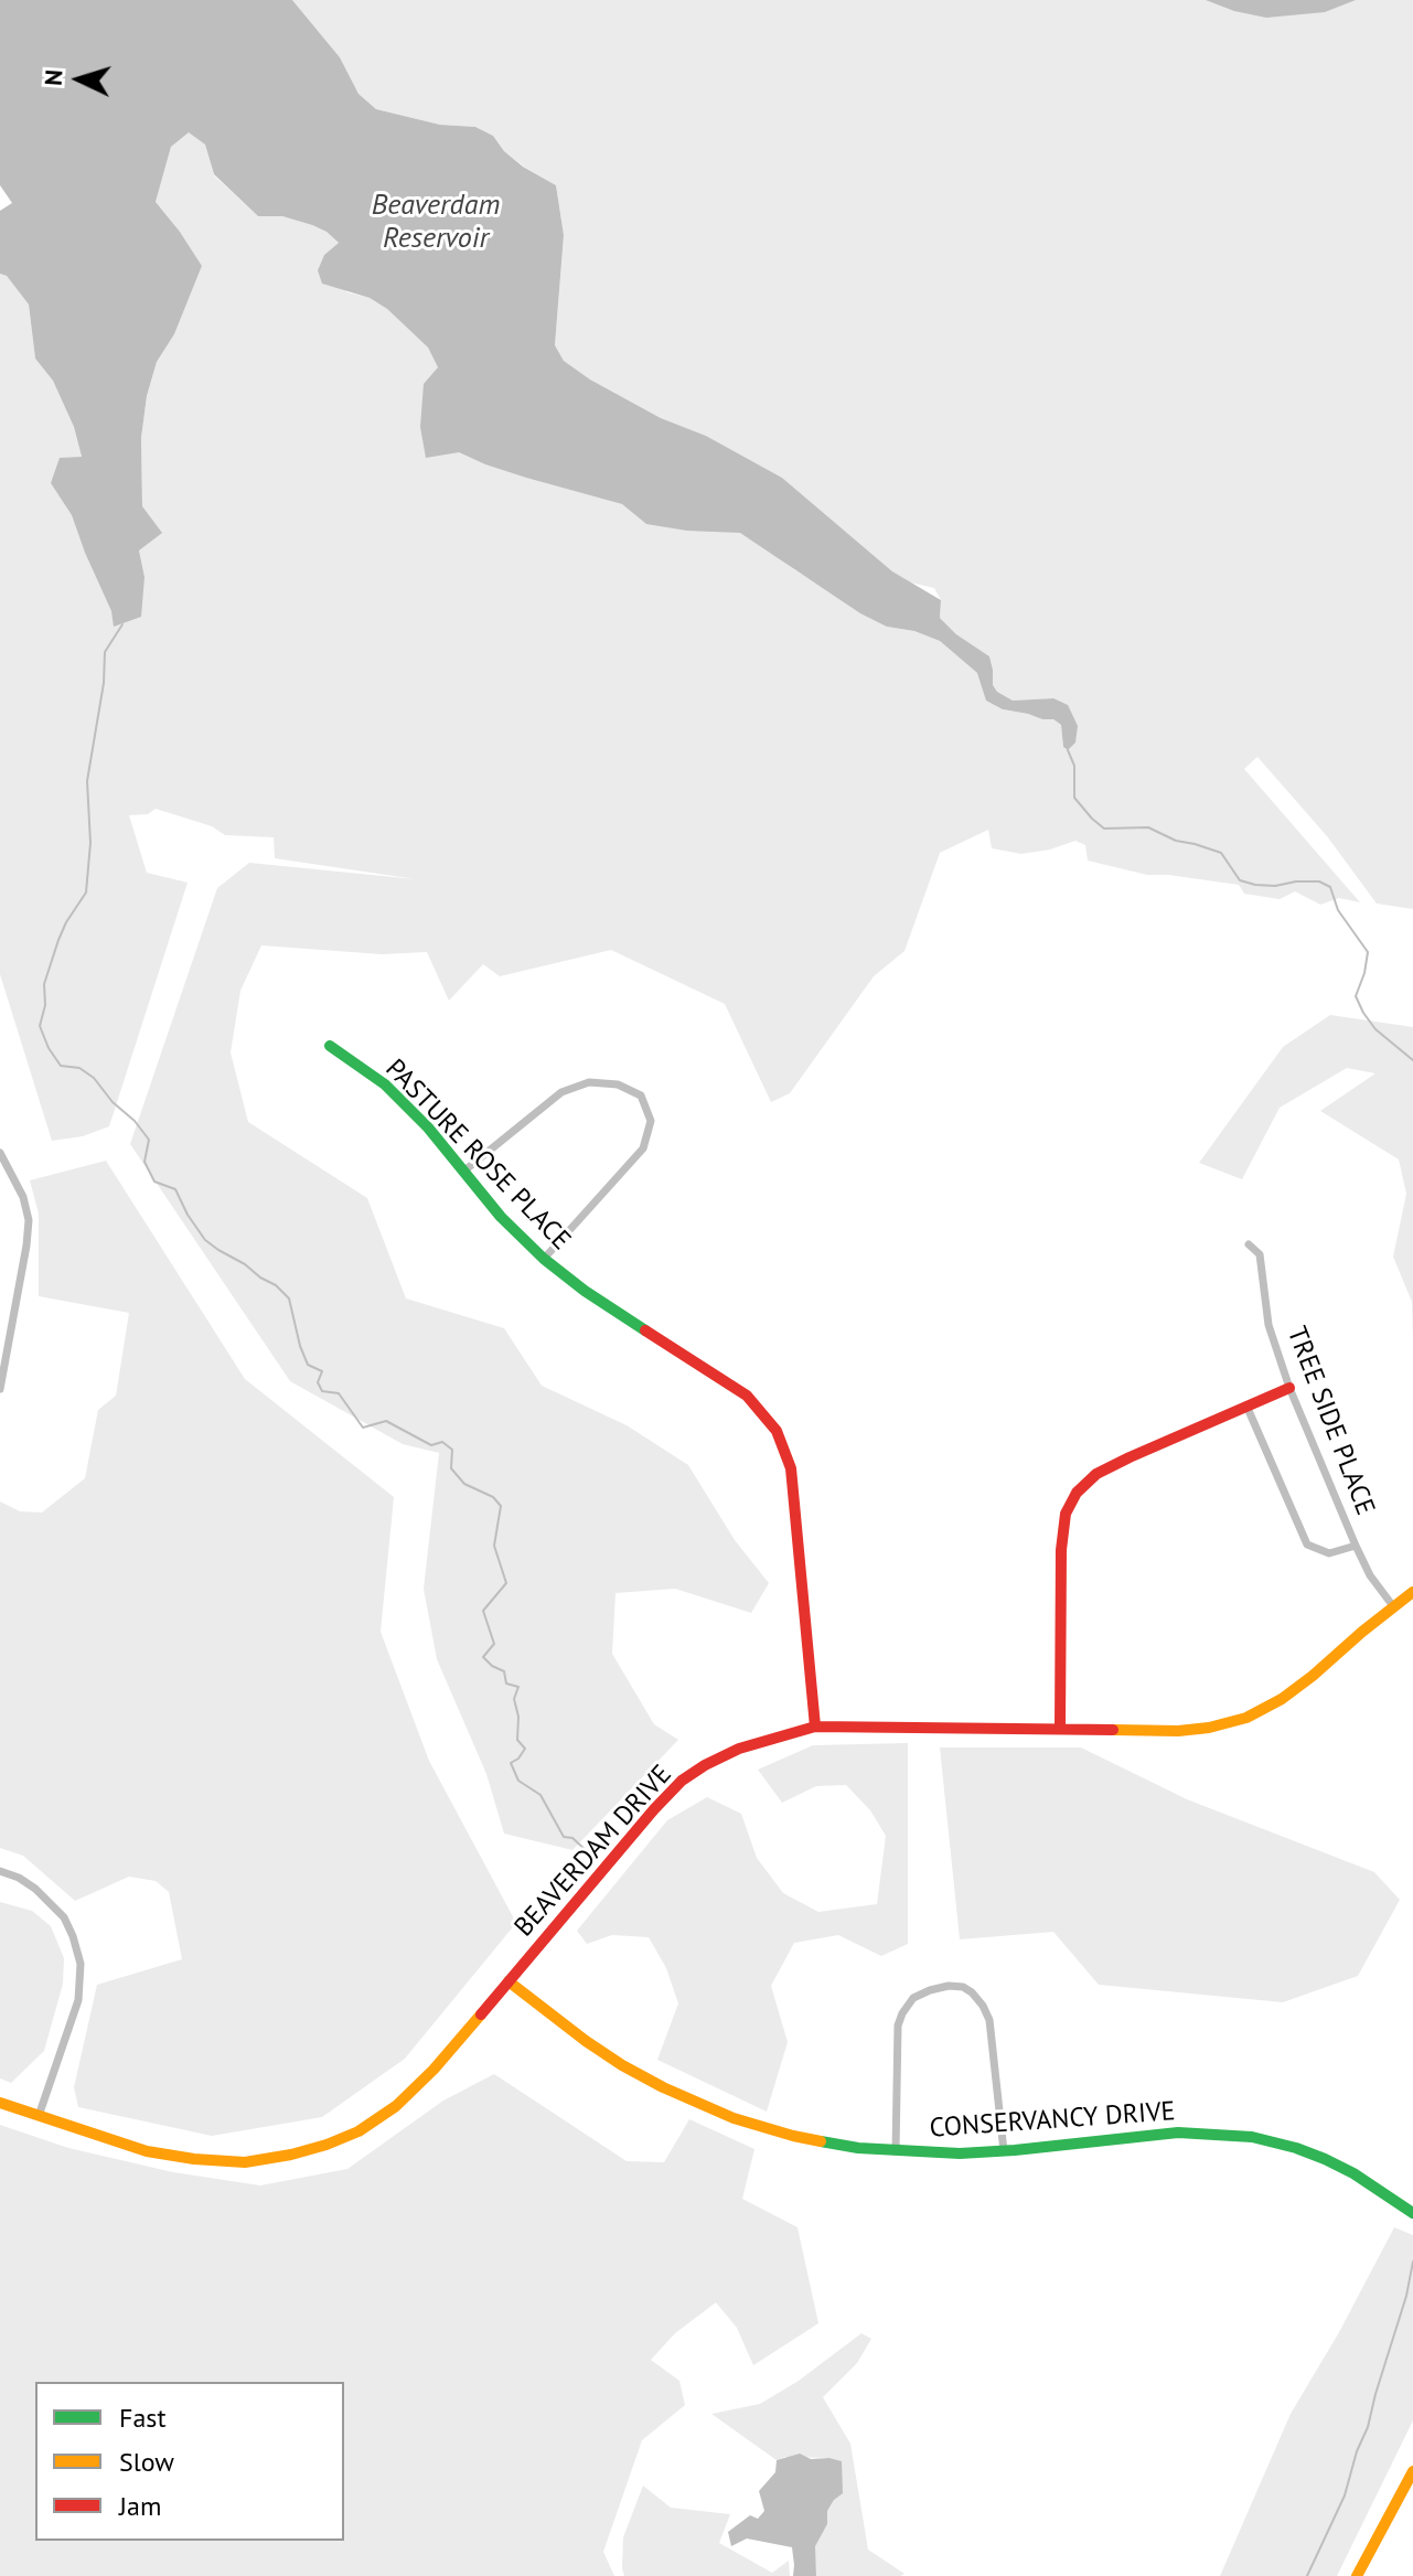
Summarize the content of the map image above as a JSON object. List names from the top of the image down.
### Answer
{
  "streets": {
    "street": [
      "PASTURE ROSE PLACE",
      "TREE SIDE PLACE",
      "BEAVERDAM DRIVE",
      "CONSERVANCY DRIVE"
    ]
  },
  "crossings": [
    ["PASTURE ROSE PLACE", "BEAVERDAM DRIVE"],
    ["TREE SIDE PLACE", "BEAVERDAM DRIVE"],
    ["BEAVERDAM DRIVE", "CONSERVANCY DRIVE"]
  ],
  "water": ["Beaverdam Reservoir"],
  "legend": ["Fast", "Slow", "Jam"],
  "north": "left"
}
